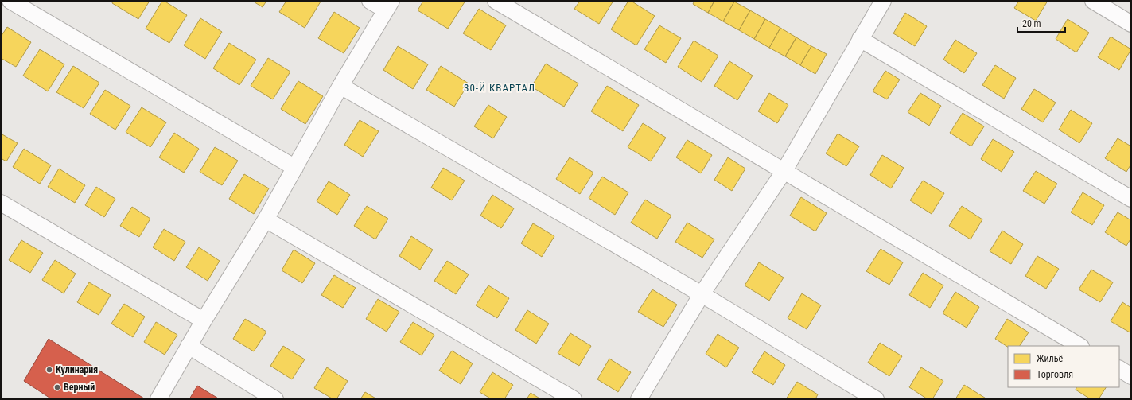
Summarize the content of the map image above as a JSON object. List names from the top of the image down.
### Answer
{
  "districts": ["30-Й КВАРТАЛ"],
  "places": ["Кулинария", "Верный"],
  "legend": ["Жильё", "Торговля"],
  "scale_bar": "20 m"
}
